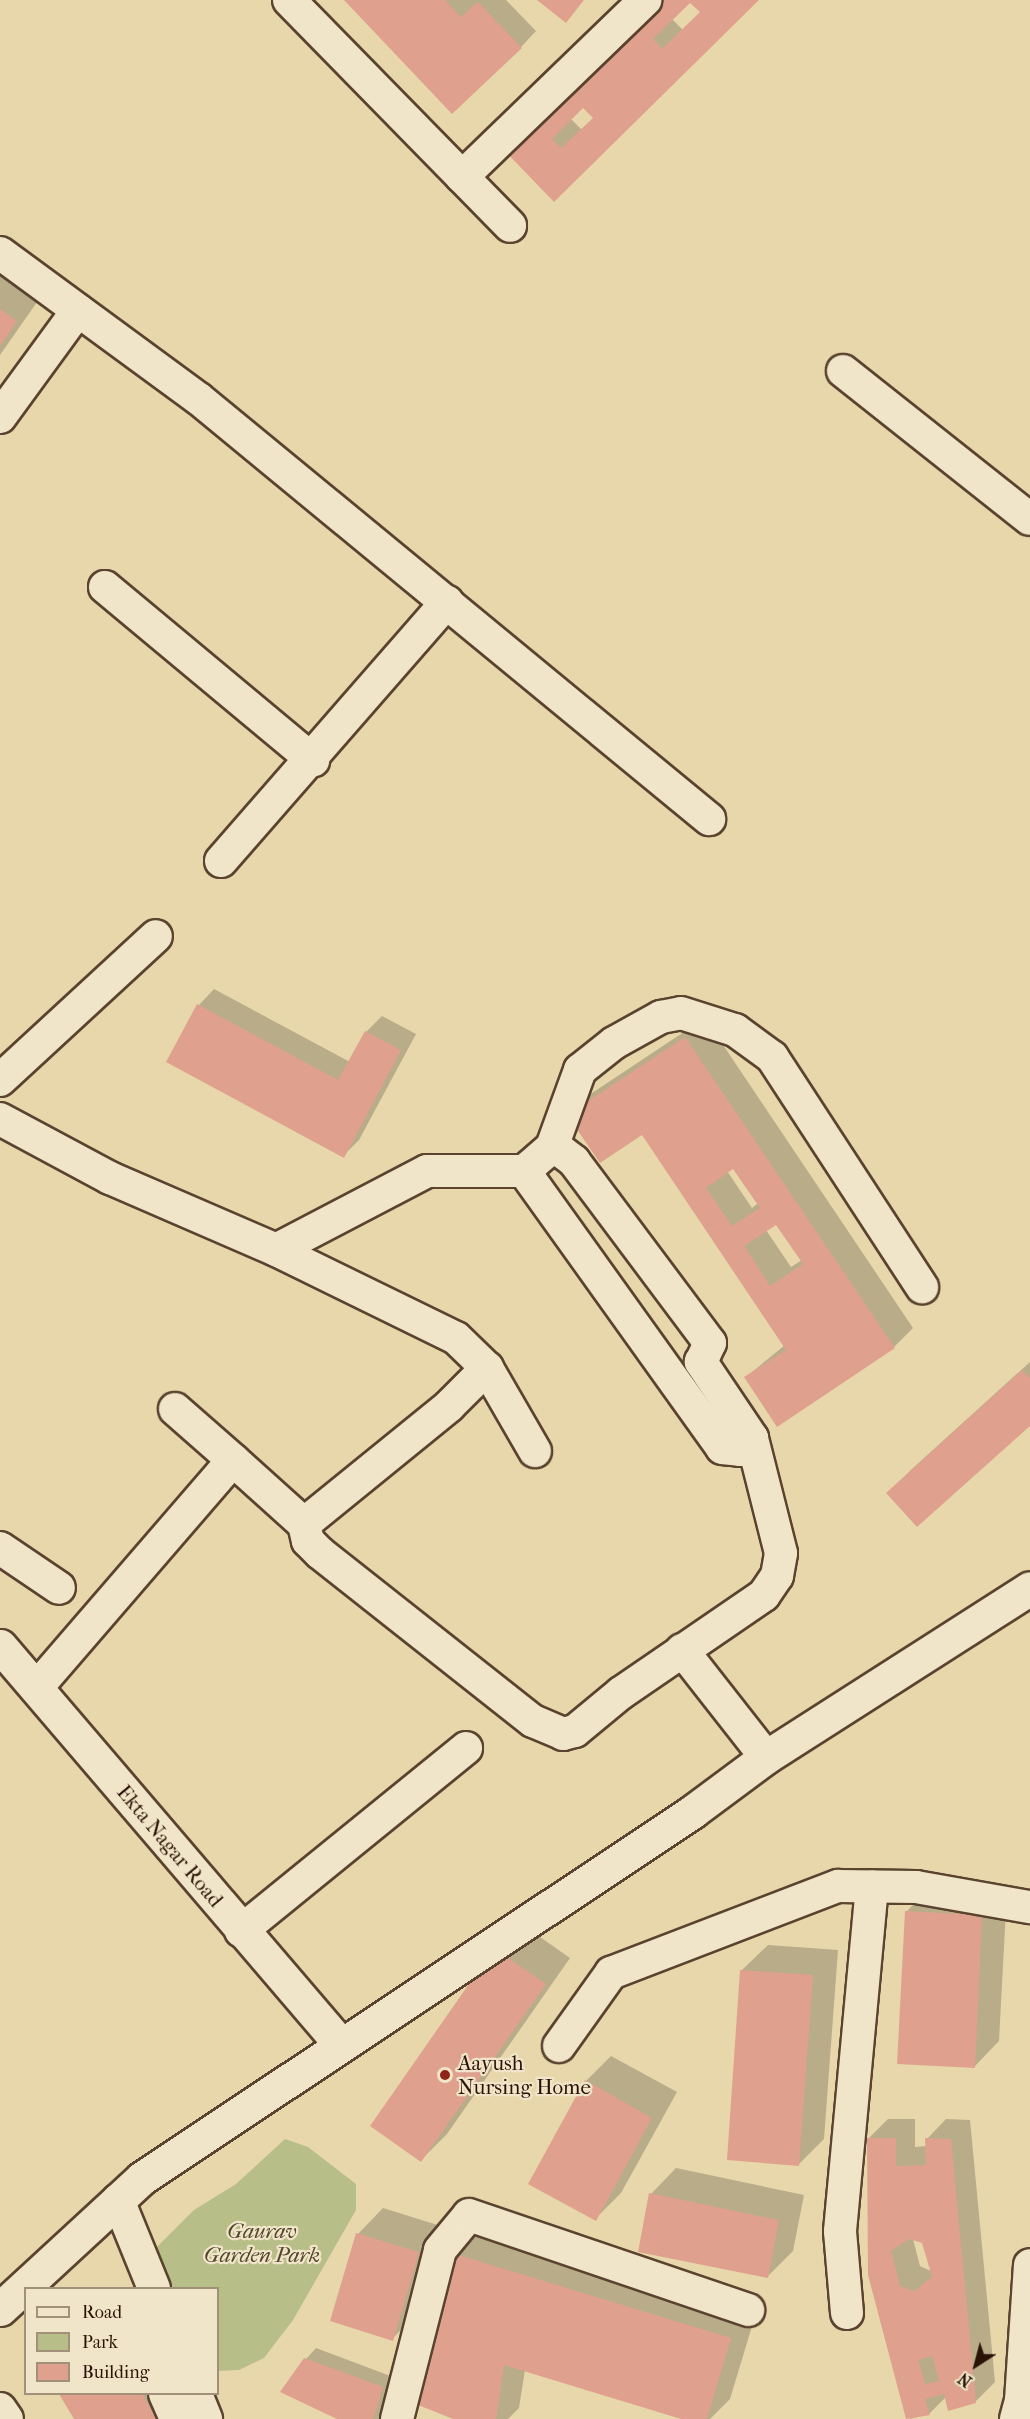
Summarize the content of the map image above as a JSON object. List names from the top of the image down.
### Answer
{
  "streets": {
    "street": ["Ekta Nagar Road"]
  },
  "parks": ["Gaurav Garden Park"],
  "places": ["Aayush Nursing Home"],
  "legend": ["Road", "Park", "Building"],
  "north": "bottom left"
}
